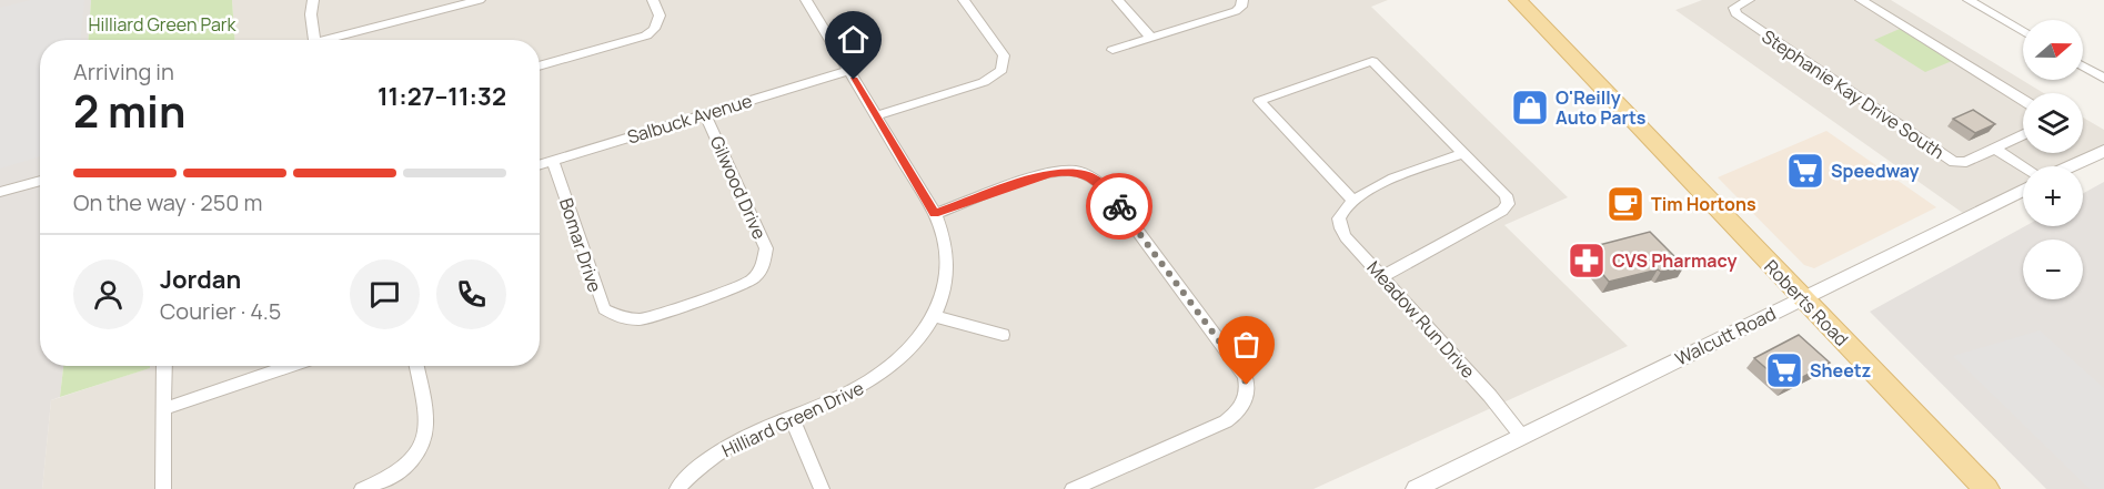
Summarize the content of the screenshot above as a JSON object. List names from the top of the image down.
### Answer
{
  "streets": {
    "main road": ["Roberts Road"],
    "street": [
      "Stephanie Kay Drive South",
      "Salbuck Avenue",
      "Gilwood Drive",
      "Bomar Drive",
      "Meadow Run Drive",
      "Walcutt Road",
      "Hilliard Green Drive"
    ]
  },
  "crossings": [
    ["Salbuck Avenue", "Gilwood Drive"],
    ["Salbuck Avenue", "Bomar Drive"],
    ["Salbuck Avenue", "Hilliard Green Drive"],
    ["Gilwood Drive", "Bomar Drive"],
    ["Roberts Road", "Walcutt Road"],
    ["Meadow Run Drive", "Walcutt Road"]
  ],
  "parks": ["Hilliard Green Park"],
  "places": {
    "shop": ["O'Reilly Auto Parts"],
    "supermarket": ["Speedway", "Sheetz"],
    "cafe": ["Tim Hortons"],
    "pharmacy": ["CVS Pharmacy"]
  },
  "north": "right",
  "page": {
    "map_buttons": ["+", "−"],
    "heading": ["2 min", "Arriving in", "11:27–11:32"],
    "panel": ["Jordan", "Courier · 4.5"],
    "bar": "On the way · 250 m"
  }
}
